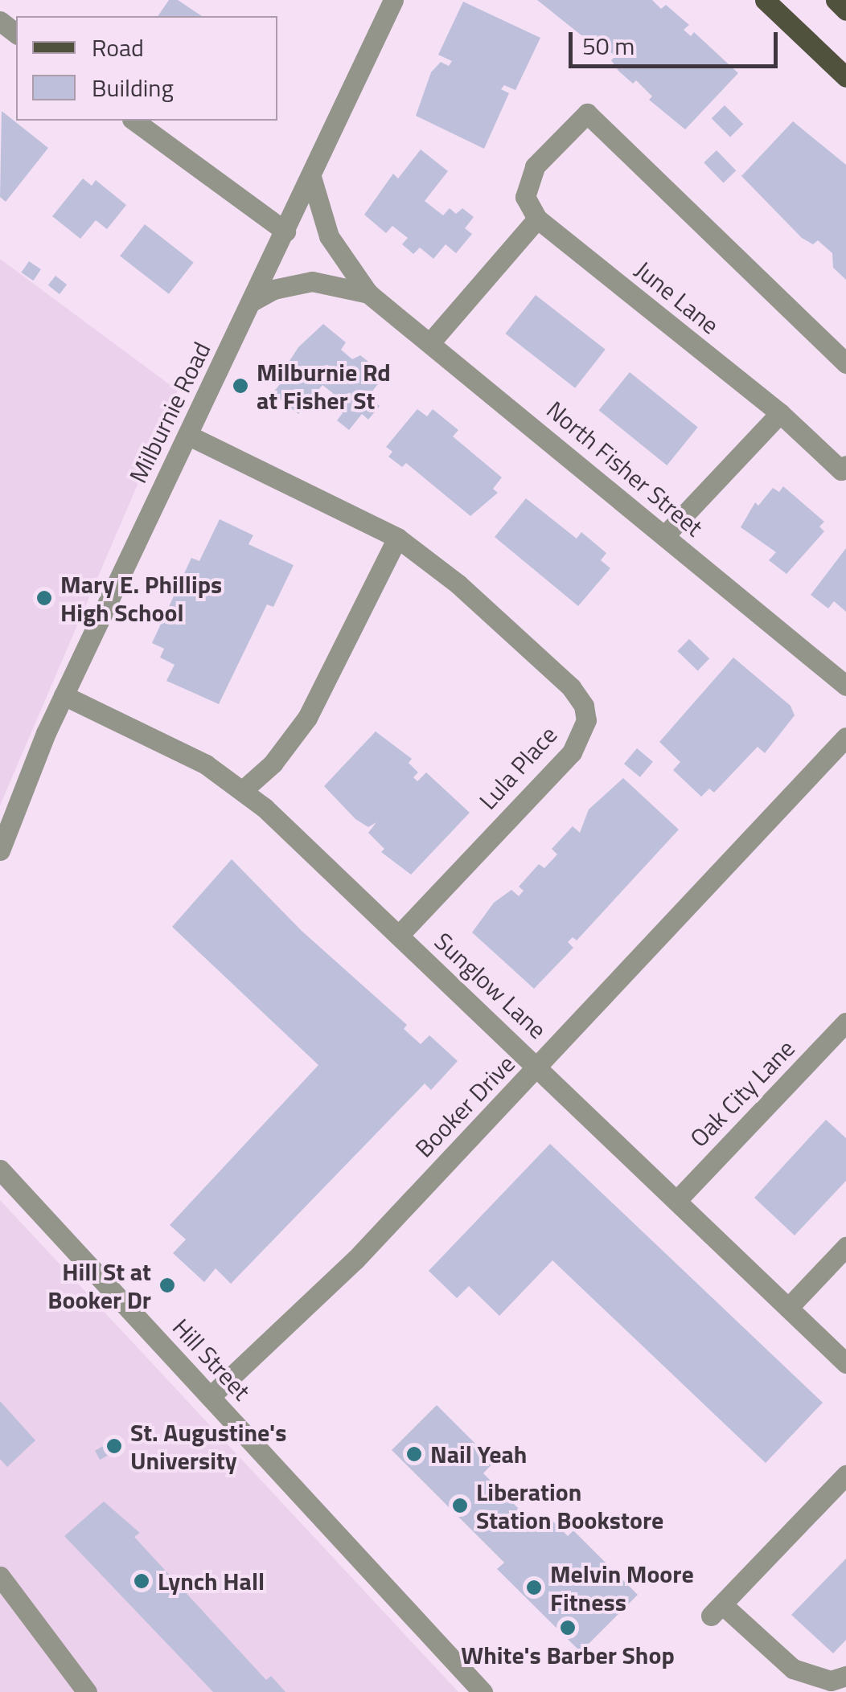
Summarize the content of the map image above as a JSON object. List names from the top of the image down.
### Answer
{
  "streets": {
    "street": [
      "June Lane",
      "Milburnie Road",
      "North Fisher Street",
      "Lula Place",
      "Sunglow Lane",
      "Oak City Lane",
      "Booker Drive",
      "Hill Street"
    ]
  },
  "crossings": [
    ["Milburnie Road", "North Fisher Street"],
    ["Milburnie Road", "Lula Place"],
    ["Milburnie Road", "Sunglow Lane"],
    ["Lula Place", "Sunglow Lane"],
    ["Sunglow Lane", "Oak City Lane"],
    ["Sunglow Lane", "Booker Drive"],
    ["Booker Drive", "Hill Street"]
  ],
  "places": [
    "Milburnie Rd at Fisher St",
    "Mary E. Phillips High School",
    "Hill St at Booker Dr",
    "St. Augustine's University",
    "Nail Yeah",
    "Liberation Station Bookstore",
    "Lynch Hall",
    "Melvin Moore Fitness",
    "White's Barber Shop"
  ],
  "legend": ["Road", "Building"],
  "scale_bar": "50 m"
}
